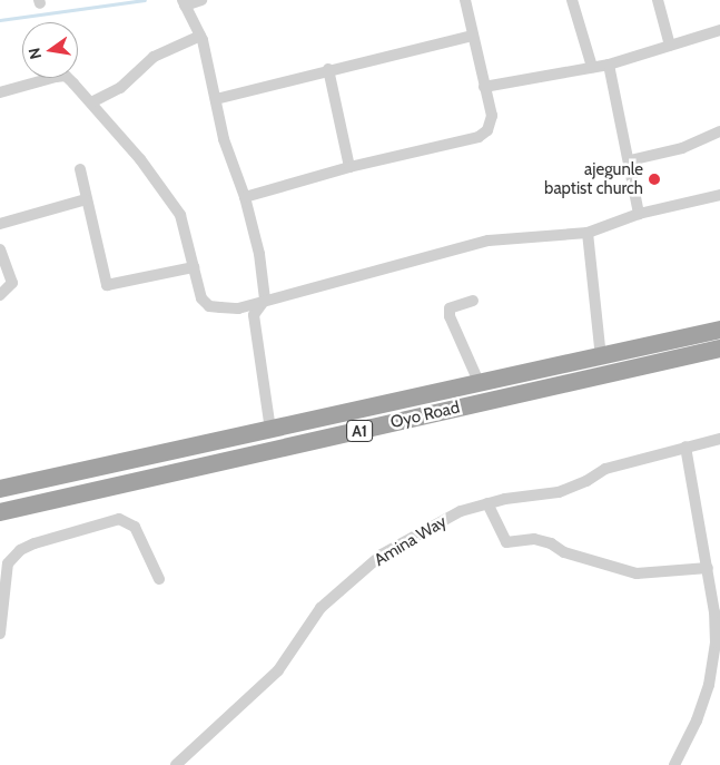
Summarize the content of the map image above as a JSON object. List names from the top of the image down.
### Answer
{
  "streets": {
    "highway": ["Oyo Road", "A1"],
    "street": ["Amina Way"]
  },
  "places": ["ajegunle baptist church"],
  "north": "left"
}
